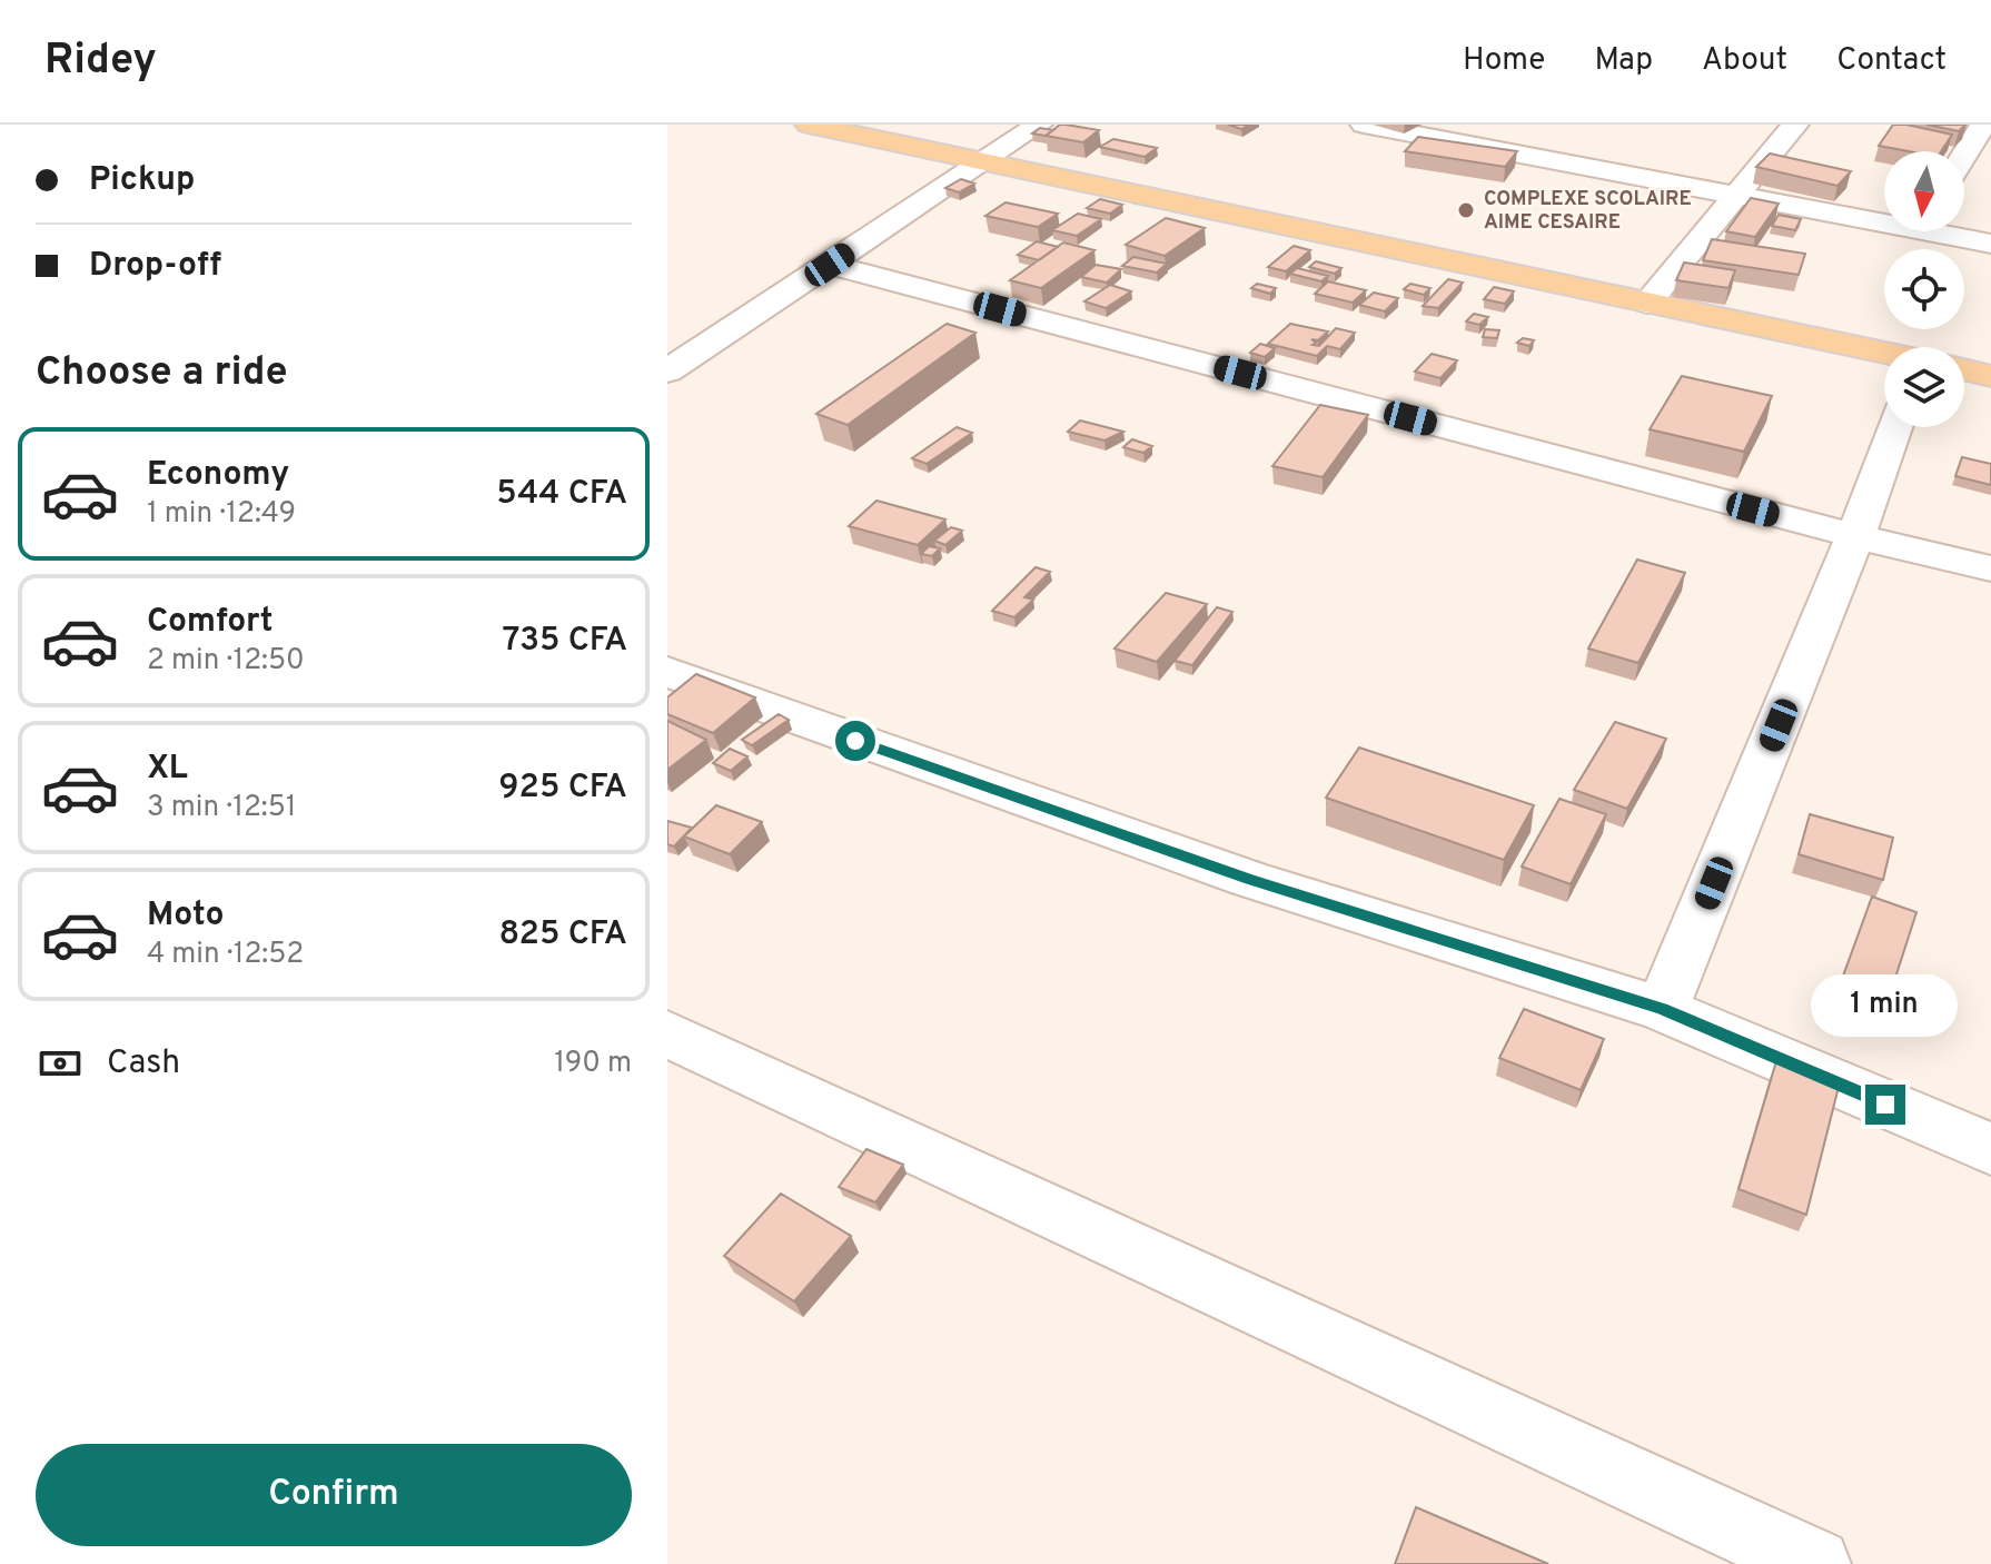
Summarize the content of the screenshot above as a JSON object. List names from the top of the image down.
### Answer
{
  "places": ["COMPLEXE SCOLAIRE AIME CESAIRE"],
  "north": "bottom",
  "page": {
    "header": "Ridey",
    "nav": [
      "Home",
      "Map",
      "About",
      "Contact"
    ],
    "banner": ["Pickup", "Drop-off"],
    "heading": "Choose a ride",
    "list": [
      {
        "name": "Economy",
        "note": "1 min · 12:49",
        "value": "544 CFA"
      },
      {
        "name": "Comfort",
        "note": "2 min · 12:50",
        "value": "735 CFA"
      },
      {
        "name": "XL",
        "note": "3 min · 12:51",
        "value": "925 CFA"
      },
      {
        "name": "Moto",
        "note": "4 min · 12:52",
        "value": "825 CFA"
      }
    ],
    "bubble": "1 min",
    "pay": ["Cash", "190 m"],
    "buttons": "Confirm"
  }
}
